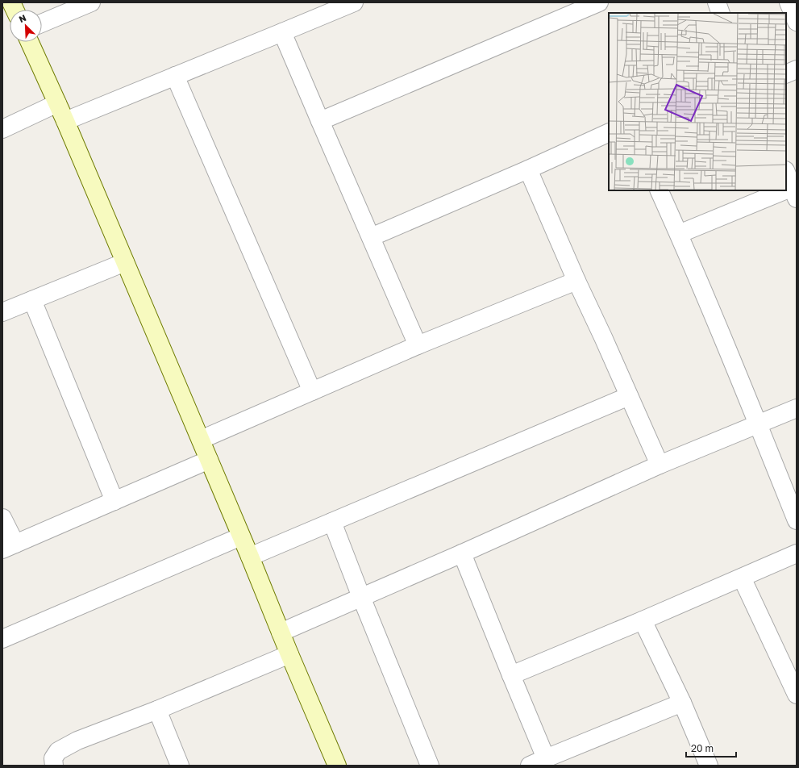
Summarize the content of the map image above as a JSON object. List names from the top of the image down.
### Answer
{
  "scale_bar": "20 m",
  "north": "top left"
}
